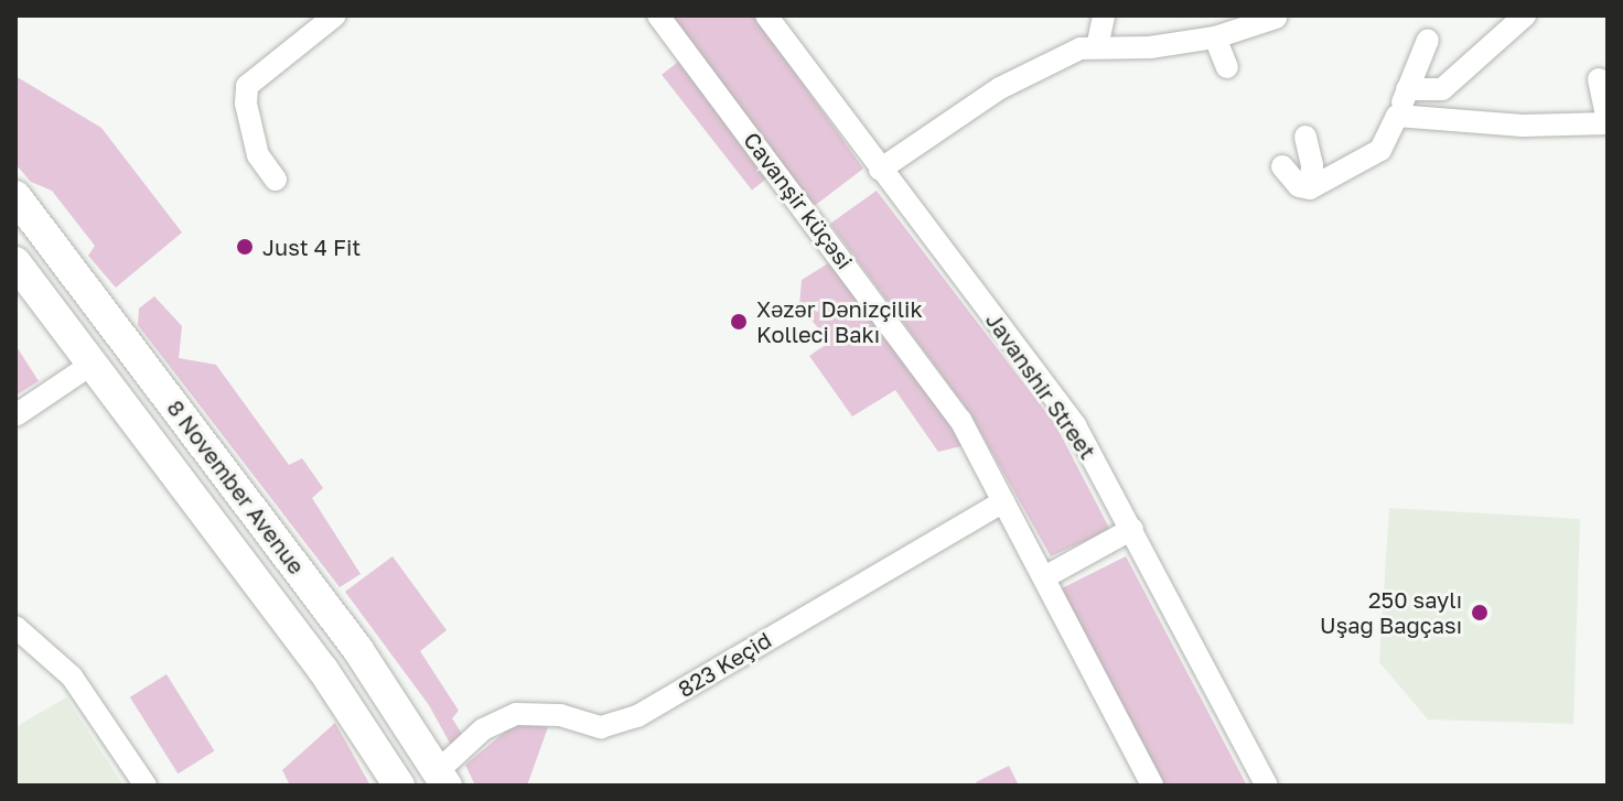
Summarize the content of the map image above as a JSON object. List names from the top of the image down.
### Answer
{
  "streets": {
    "highway": ["8 November Avenue"],
    "street": ["Cavanşir küçəsi", "Javanshir Street", "823 Keçid"]
  },
  "crossings": [
    ["Cavanşir küçəsi", "823 Keçid"],
    ["8 November Avenue", "823 Keçid"]
  ],
  "places": ["Just 4 Fit", "Xəzər Dənizçilik Kolleci Bakı", "250 saylı Uşag Bağçası"]
}
